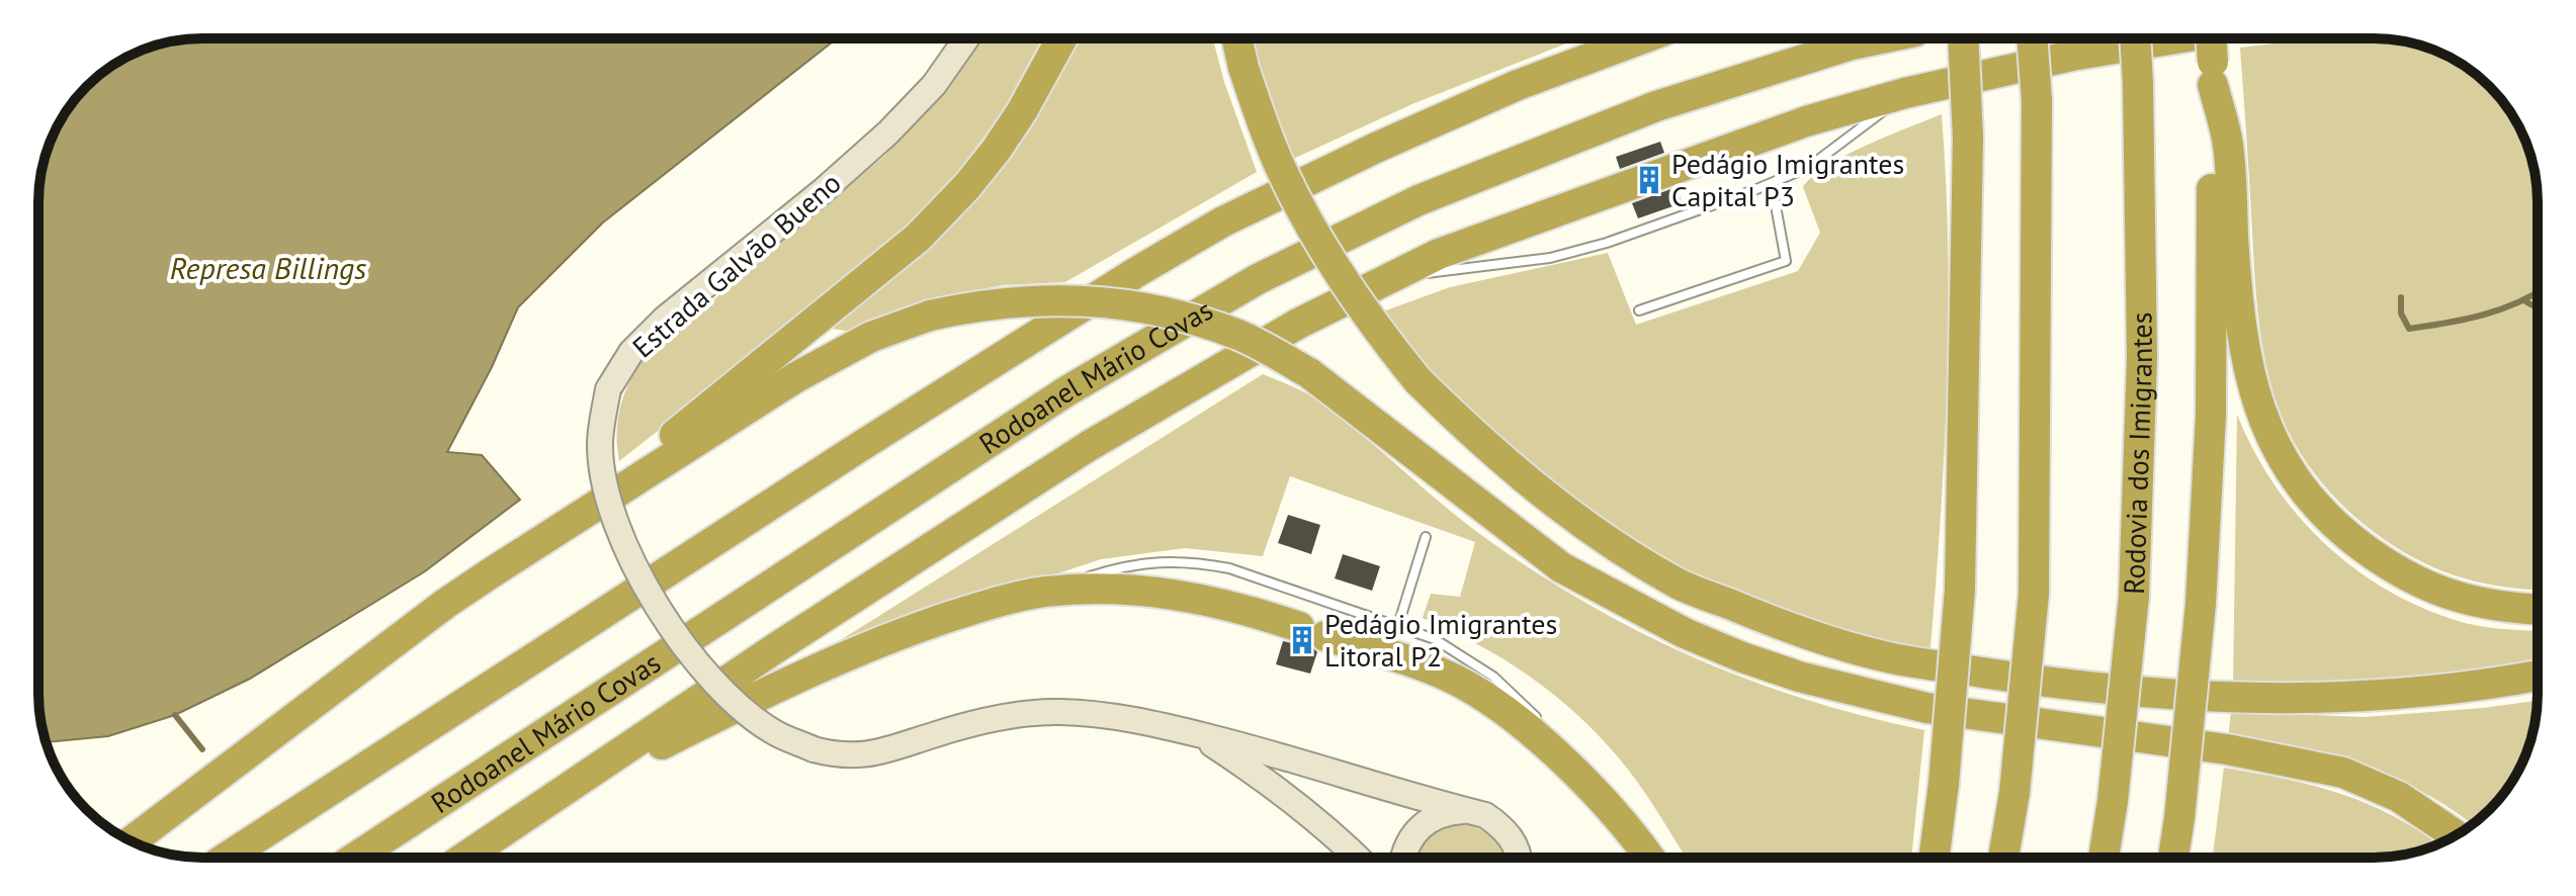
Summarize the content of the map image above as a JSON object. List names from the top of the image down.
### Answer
{
  "streets": {
    "highway": ["Rodoanel Mário Covas", "Rodovia dos Imigrantes"],
    "main road": ["Estrada Galvão Bueno"]
  },
  "water": ["Represa Billings"],
  "places": {
    "building": ["Pedágio Imigrantes Capital P3", "Pedágio Imigrantes Litoral P2"]
  }
}
